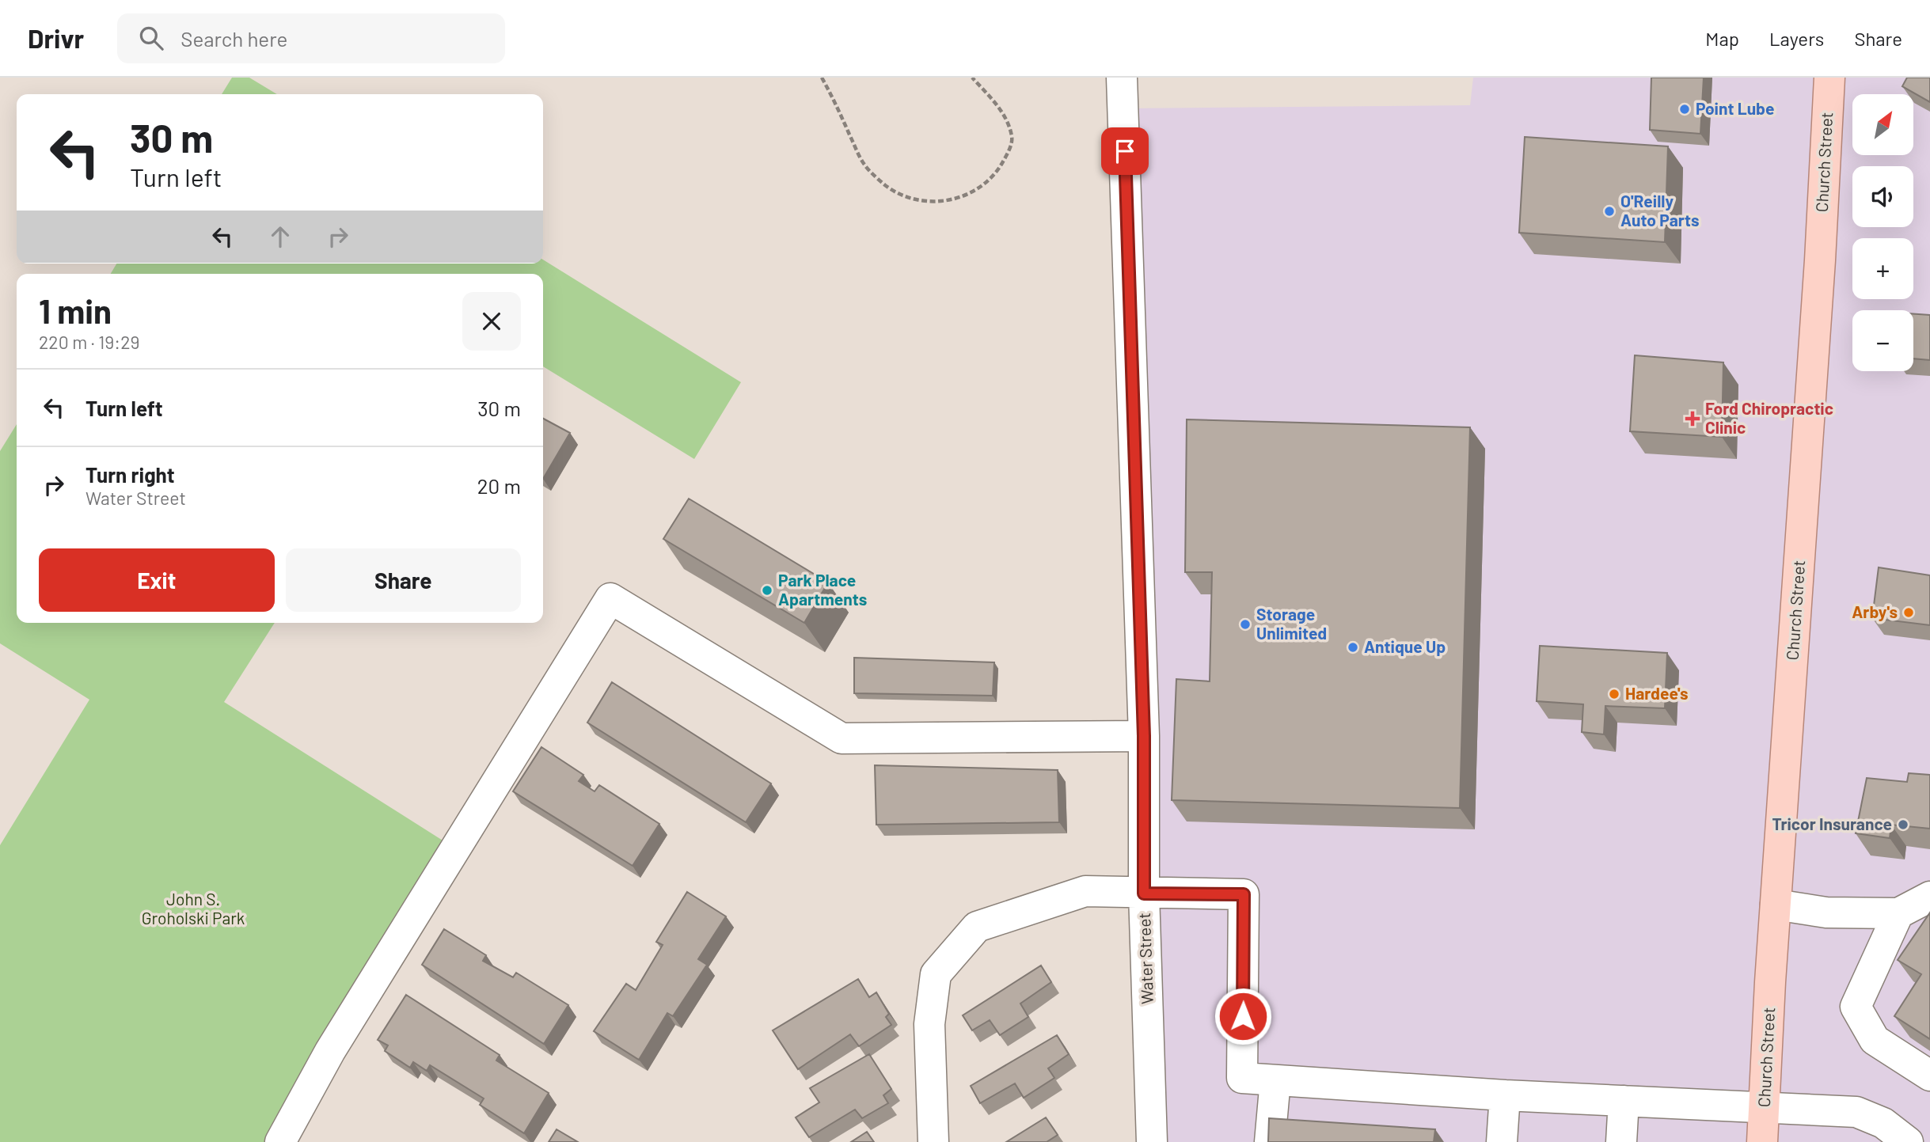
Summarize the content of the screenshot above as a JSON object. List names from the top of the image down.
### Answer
{
  "streets": {
    "main road": ["Church Street"],
    "street": ["Water Street"]
  },
  "parks": ["John S. Groholski Park"],
  "places": {
    "other": [
      "Point Lube",
      "O'Reilly Auto Parts",
      "Park Place Apartments",
      "Arby's",
      "Storage Unlimited",
      "Antique Up",
      "Hardee's",
      "Tricor Insurance"
    ],
    "health": ["Ford Chiropractic Clinic"]
  },
  "north": "top right",
  "page": {
    "header": "Drivr",
    "search": "Search here",
    "nav": ["Map", "Layers", "Share"],
    "map_buttons": ["+", "−"],
    "turn": ["30 m", "Turn left"],
    "heading": ["1 min", "220 m · 19:29"],
    "list": [
      {
        "name": "Turn left",
        "value": "30 m"
      },
      {
        "name": "Turn right",
        "note": "Water Street",
        "value": "20 m"
      }
    ],
    "buttons": ["Exit", "Share"]
  }
}
